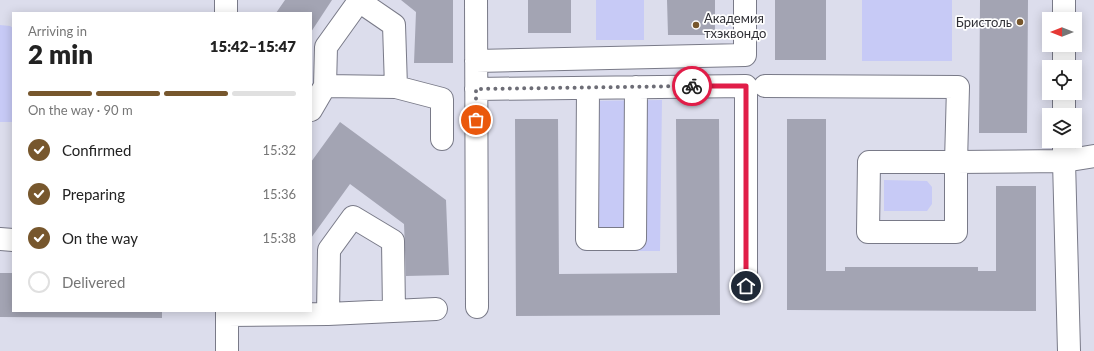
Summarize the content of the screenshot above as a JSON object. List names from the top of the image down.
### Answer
{
  "places": ["Бристоль", "Академия тхэквондо"],
  "north": "left",
  "page": {
    "heading": ["2 min", "Arriving in", "15:42–15:47"],
    "bar": "On the way · 90 m",
    "list": [
      ["Confirmed", "15:32"],
      ["Preparing", "15:36"],
      ["On the way", "15:38"],
      "Delivered"
    ]
  }
}
